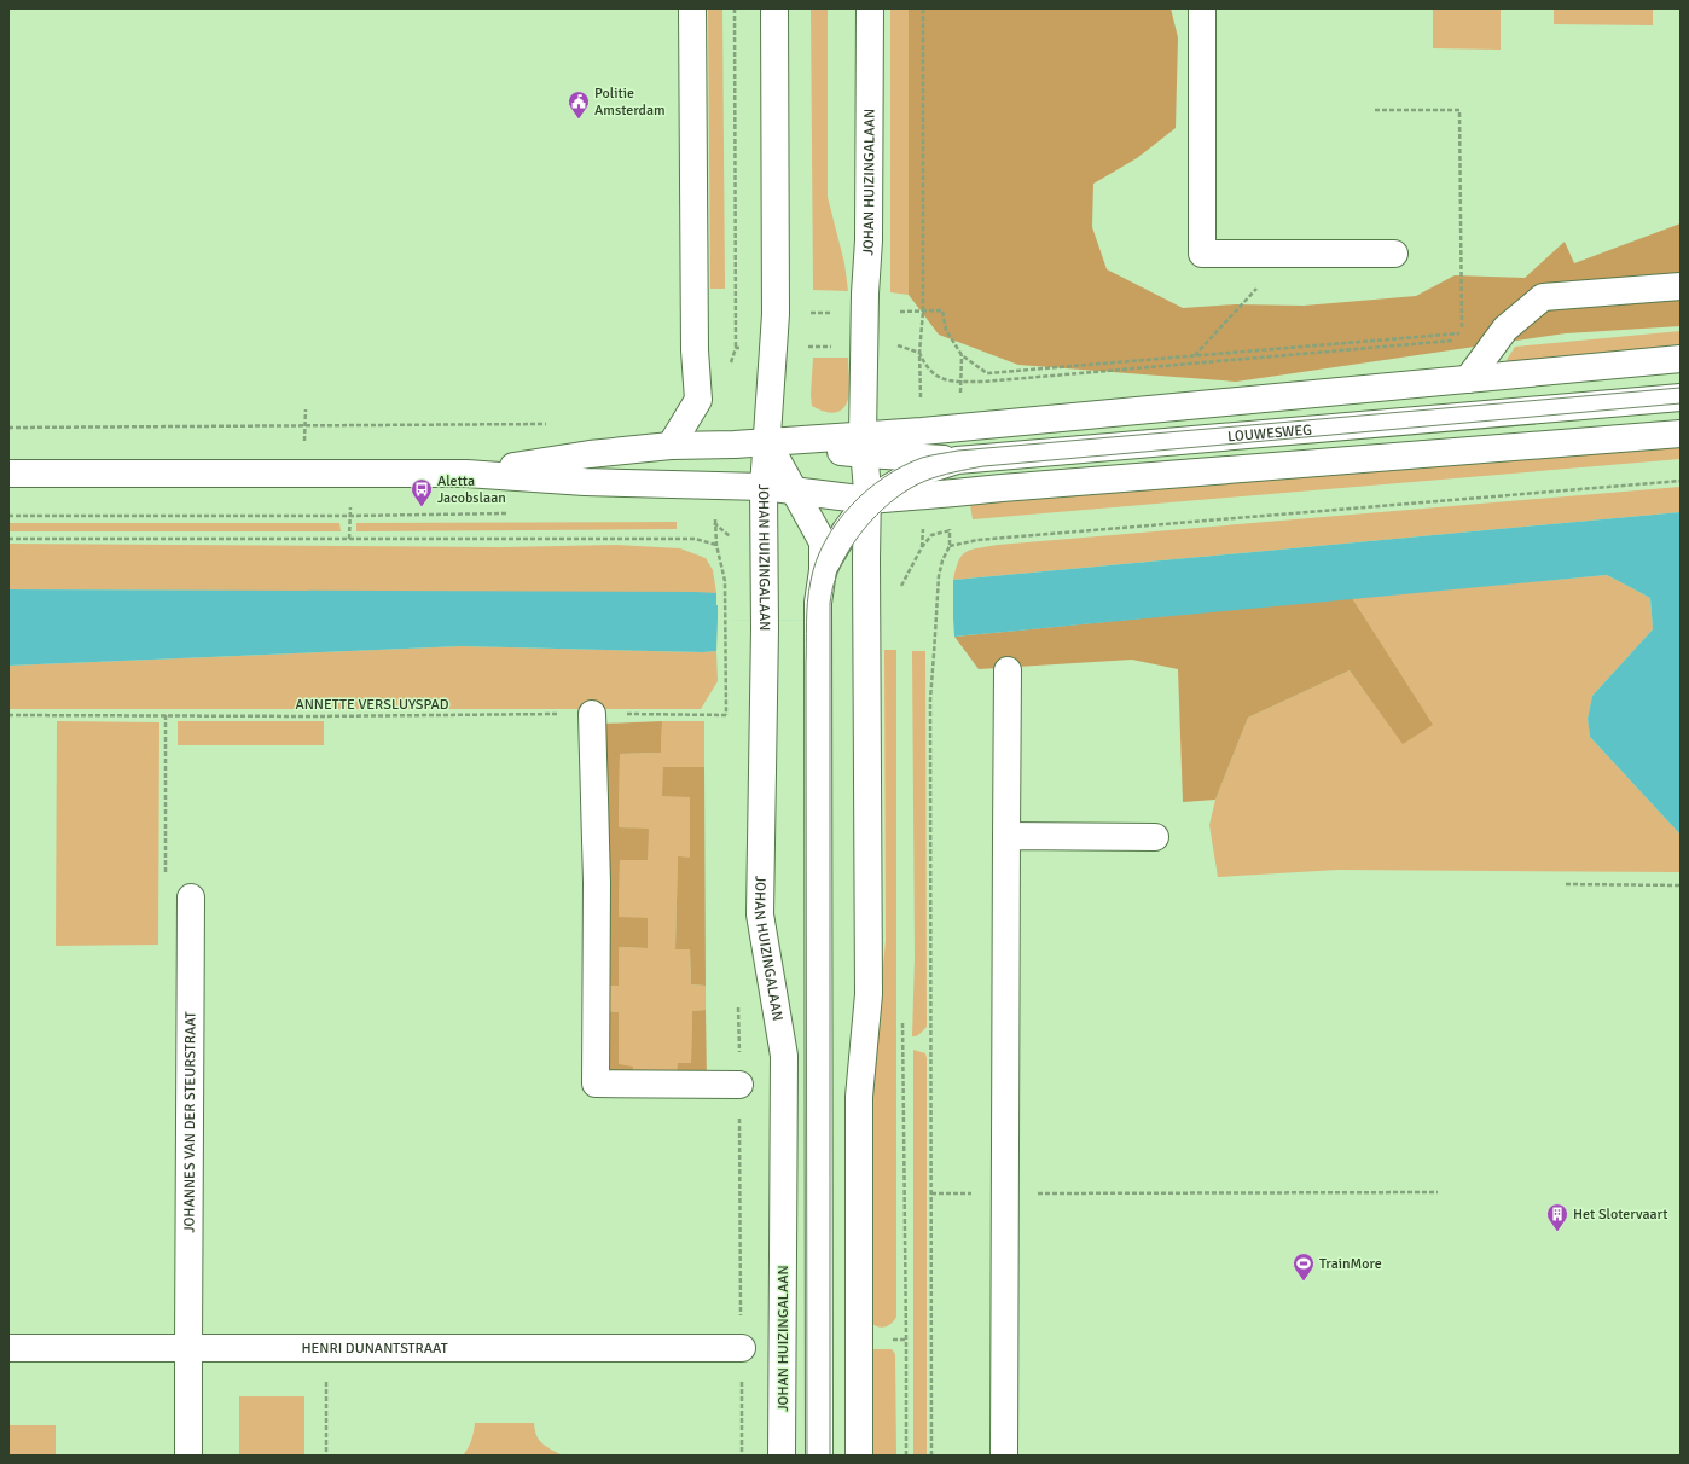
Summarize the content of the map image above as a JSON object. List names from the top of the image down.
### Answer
{
  "streets": {
    "street": [
      "JOHAN HUIZINGALAAN",
      "LOUWESWEG",
      "JOHANNES VAN DER STEURSTRAAT",
      "HENRI DUNANTSTRAAT"
    ],
    "path": ["ANNETTE VERSLUYSPAD"]
  },
  "crossings": [
    ["JOHAN HUIZINGALAAN", "LOUWESWEG"],
    ["JOHANNES VAN DER STEURSTRAAT", "HENRI DUNANTSTRAAT"]
  ],
  "places": {
    "public building": ["Politie Amsterdam"],
    "bus stop": ["Aletta Jacobslaan"],
    "building": ["Het Slotervaart"],
    "sports": ["TrainMore"]
  }
}
